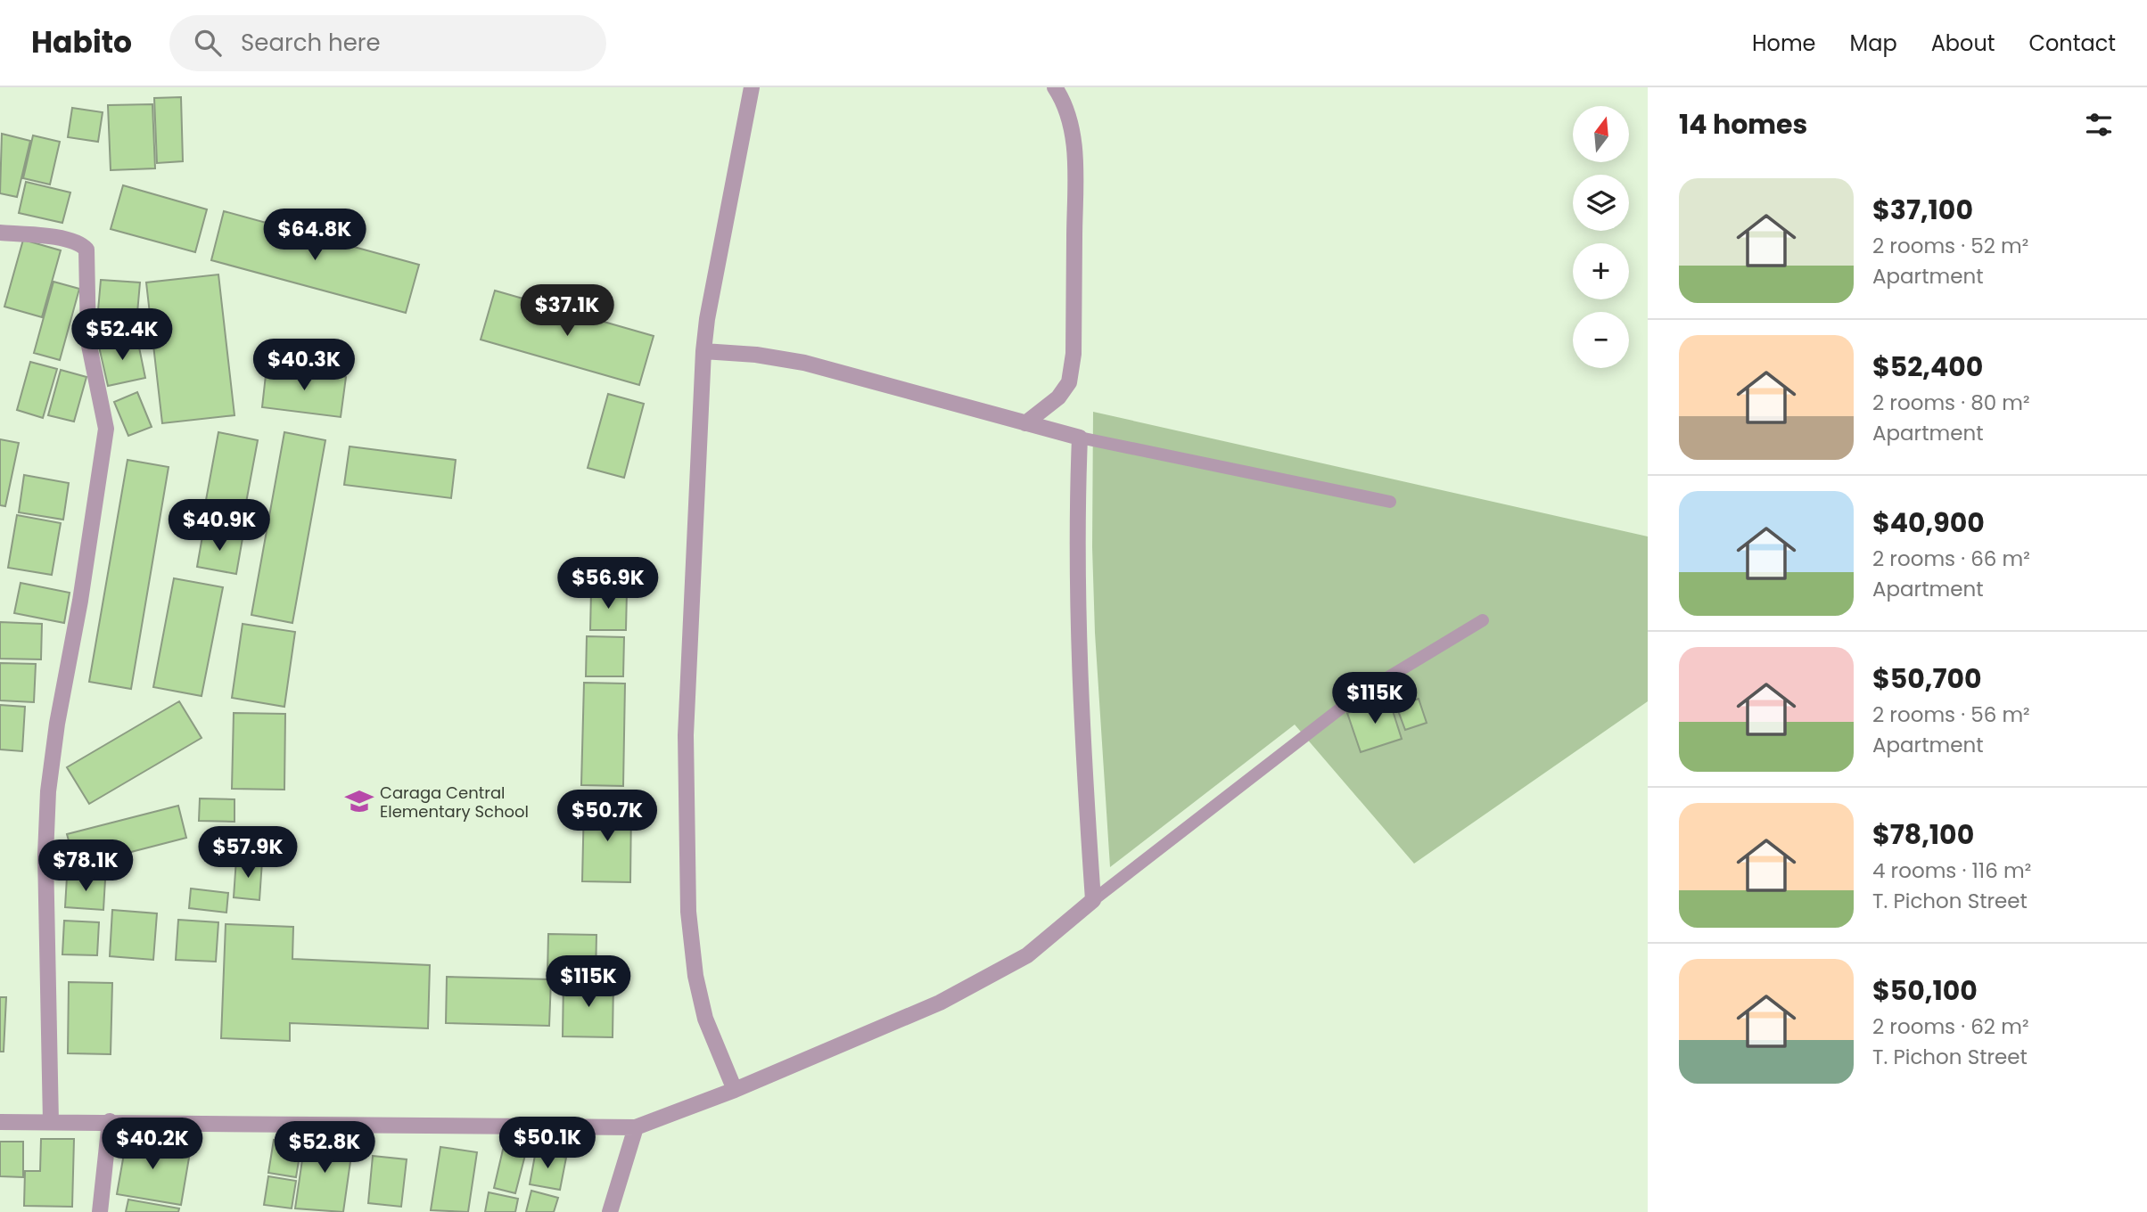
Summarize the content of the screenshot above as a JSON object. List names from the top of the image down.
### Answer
{
  "places": {
    "school or university": ["Caraga Central Elementary School"]
  },
  "north": "top",
  "page": {
    "header": "Habito",
    "search": "Search here",
    "nav": [
      "Home",
      "Map",
      "About",
      "Contact"
    ],
    "heading": "14 homes",
    "map_buttons": ["+", "−"],
    "list": [
      {
        "name": "$37,100",
        "note": "2 rooms · 52 m² · Apartment"
      },
      {
        "name": "$52,400",
        "note": "2 rooms · 80 m² · Apartment"
      },
      {
        "name": "$40,900",
        "note": "2 rooms · 66 m² · Apartment"
      },
      {
        "name": "$50,700",
        "note": "2 rooms · 56 m² · Apartment"
      },
      {
        "name": "$78,100",
        "note": "4 rooms · 116 m² · T. Pichon Street"
      },
      {
        "name": "$50,100",
        "note": "2 rooms · 62 m² · T. Pichon Street"
      }
    ],
    "price": [
      "$64.8K",
      "$37.1K",
      "$52.4K",
      "$40.3K",
      "$40.9K",
      "$56.9K",
      "$115K",
      "$50.7K",
      "$57.9K",
      "$78.1K",
      "$115K",
      "$50.1K",
      "$40.2K",
      "$52.8K"
    ]
  }
}
